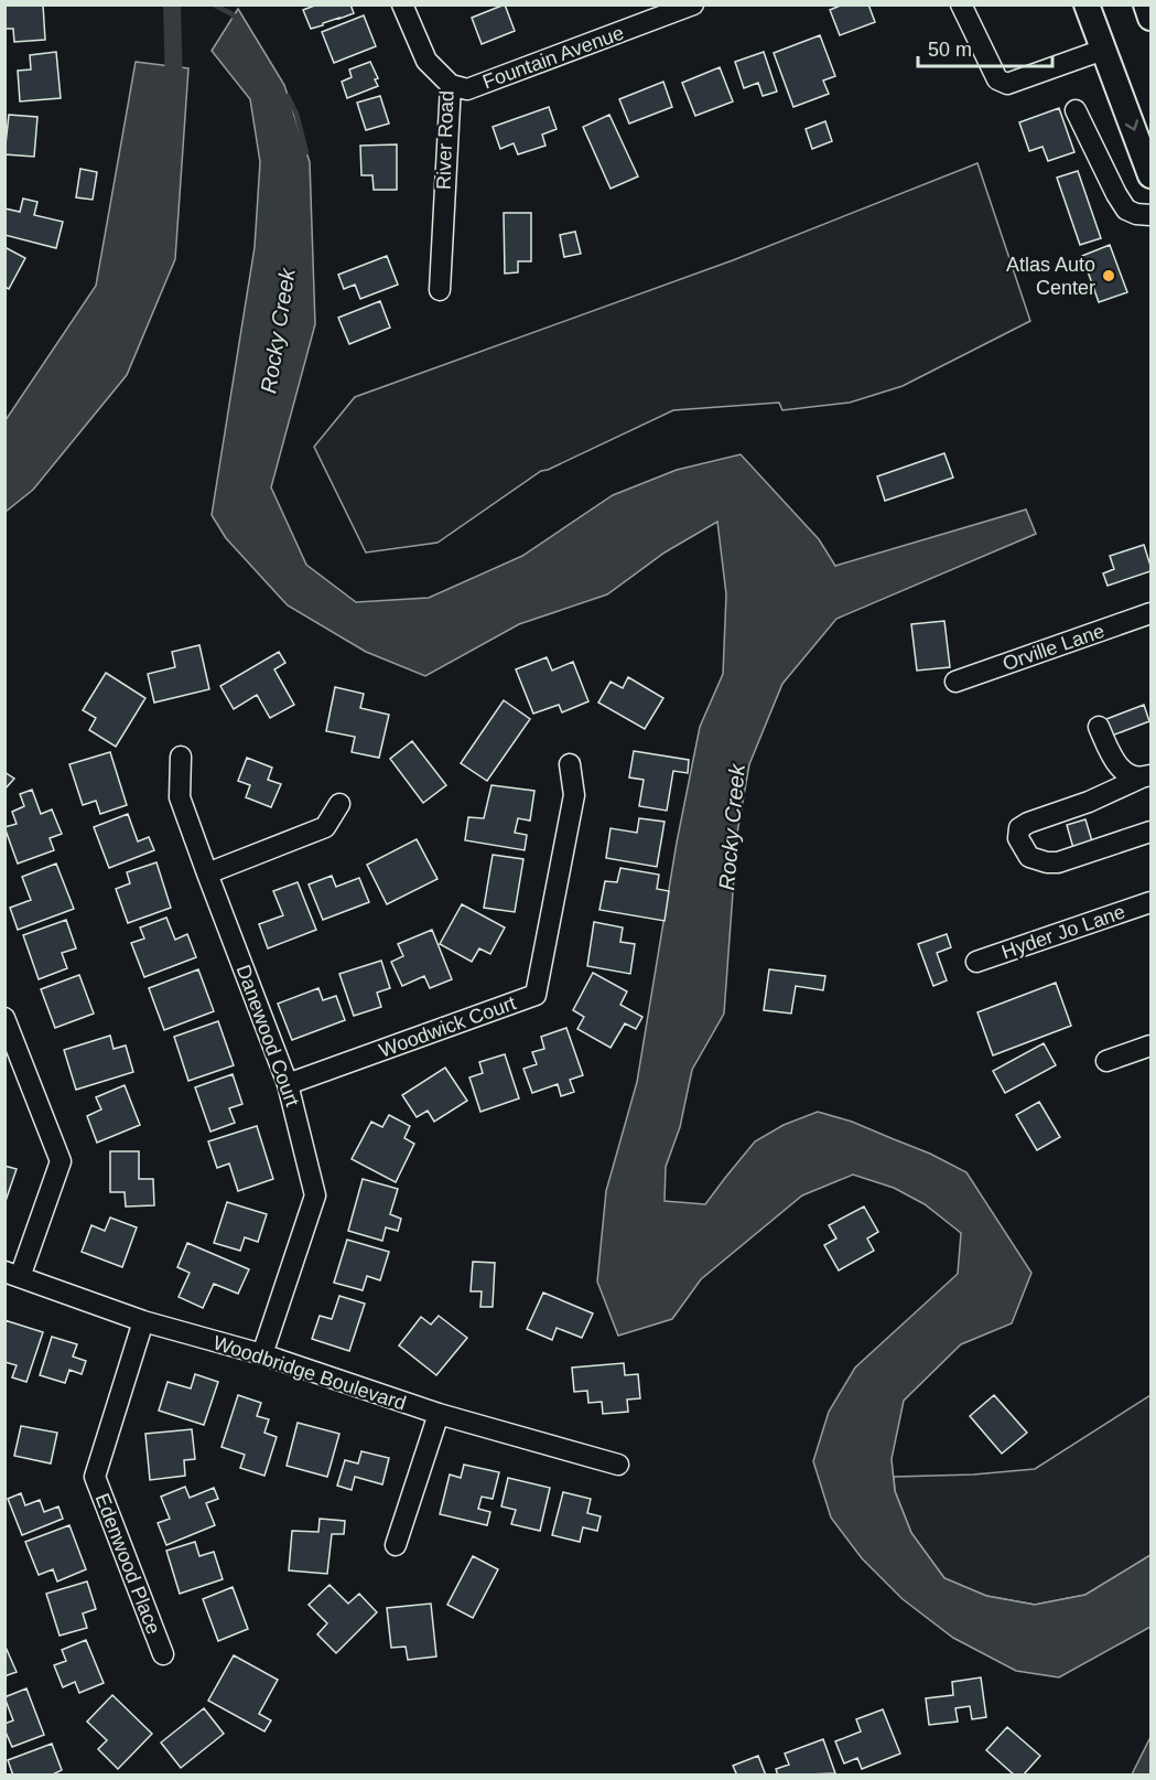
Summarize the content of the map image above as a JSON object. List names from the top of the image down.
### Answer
{
  "streets": {
    "street": [
      "Fountain Avenue",
      "River Road",
      "Orville Lane",
      "Hyder Jo Lane",
      "Woodwick Court",
      "Danewood Court",
      "Woodbridge Boulevard",
      "Edenwood Place"
    ]
  },
  "crossings": [
    ["Fountain Avenue", "River Road"],
    ["Woodwick Court", "Danewood Court"],
    ["Danewood Court", "Woodbridge Boulevard"],
    ["Woodbridge Boulevard", "Edenwood Place"]
  ],
  "water": ["Rocky Creek"],
  "places": ["Atlas Auto Center"],
  "scale_bar": "50 m"
}
